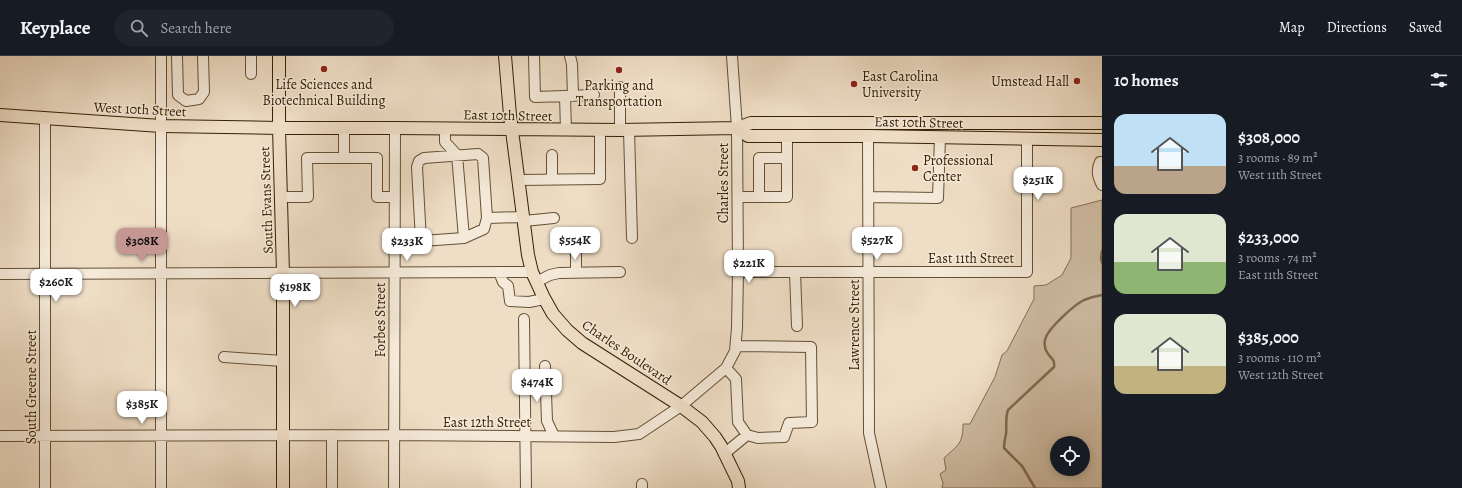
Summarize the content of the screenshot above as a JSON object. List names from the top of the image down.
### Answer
{
  "streets": {
    "main road": [
      "West 10th Street",
      "East 10th Street",
      "South Evans Street",
      "Charles Boulevard"
    ],
    "street": [
      "Charles Street",
      "East 11th Street",
      "Forbes Street",
      "Lawrence Street",
      "South Greene Street",
      "East 12th Street"
    ]
  },
  "crossings": [
    ["West 10th Street", "East 10th Street"],
    ["West 10th Street", "South Evans Street"],
    ["West 10th Street", "South Greene Street"],
    ["East 10th Street", "Charles Street"],
    ["East 10th Street", "South Evans Street"],
    ["East 10th Street", "East 11th Street"],
    ["East 10th Street", "Forbes Street"],
    ["East 10th Street", "Lawrence Street"],
    ["East 10th Street", "Charles Boulevard"],
    ["Charles Street", "East 11th Street"],
    ["Charles Street", "Charles Boulevard"],
    ["Charles Street", "East 12th Street"],
    ["South Evans Street", "East 12th Street"],
    ["East 11th Street", "Lawrence Street"],
    ["Forbes Street", "East 12th Street"],
    ["Charles Boulevard", "East 12th Street"],
    ["South Greene Street", "East 12th Street"]
  ],
  "places": [
    "Life Sciences and Biotechnical Building",
    "Parking and Transportation",
    "Umstead Hall",
    "East Carolina University",
    "Professional Center"
  ],
  "page": {
    "header": "Keyplace",
    "search": "Search here",
    "nav": ["Map", "Directions", "Saved"],
    "heading": "10 homes",
    "list": [
      {
        "name": "$308,000",
        "note": "3 rooms · 89 m² · West 11th Street"
      },
      {
        "name": "$233,000",
        "note": "3 rooms · 74 m² · East 11th Street"
      },
      {
        "name": "$385,000",
        "note": "3 rooms · 110 m² · West 12th Street"
      }
    ],
    "price": [
      "$251K",
      "$554K",
      "$527K",
      "$308K",
      "$233K",
      "$221K",
      "$260K",
      "$198K",
      "$474K",
      "$385K"
    ]
  }
}
